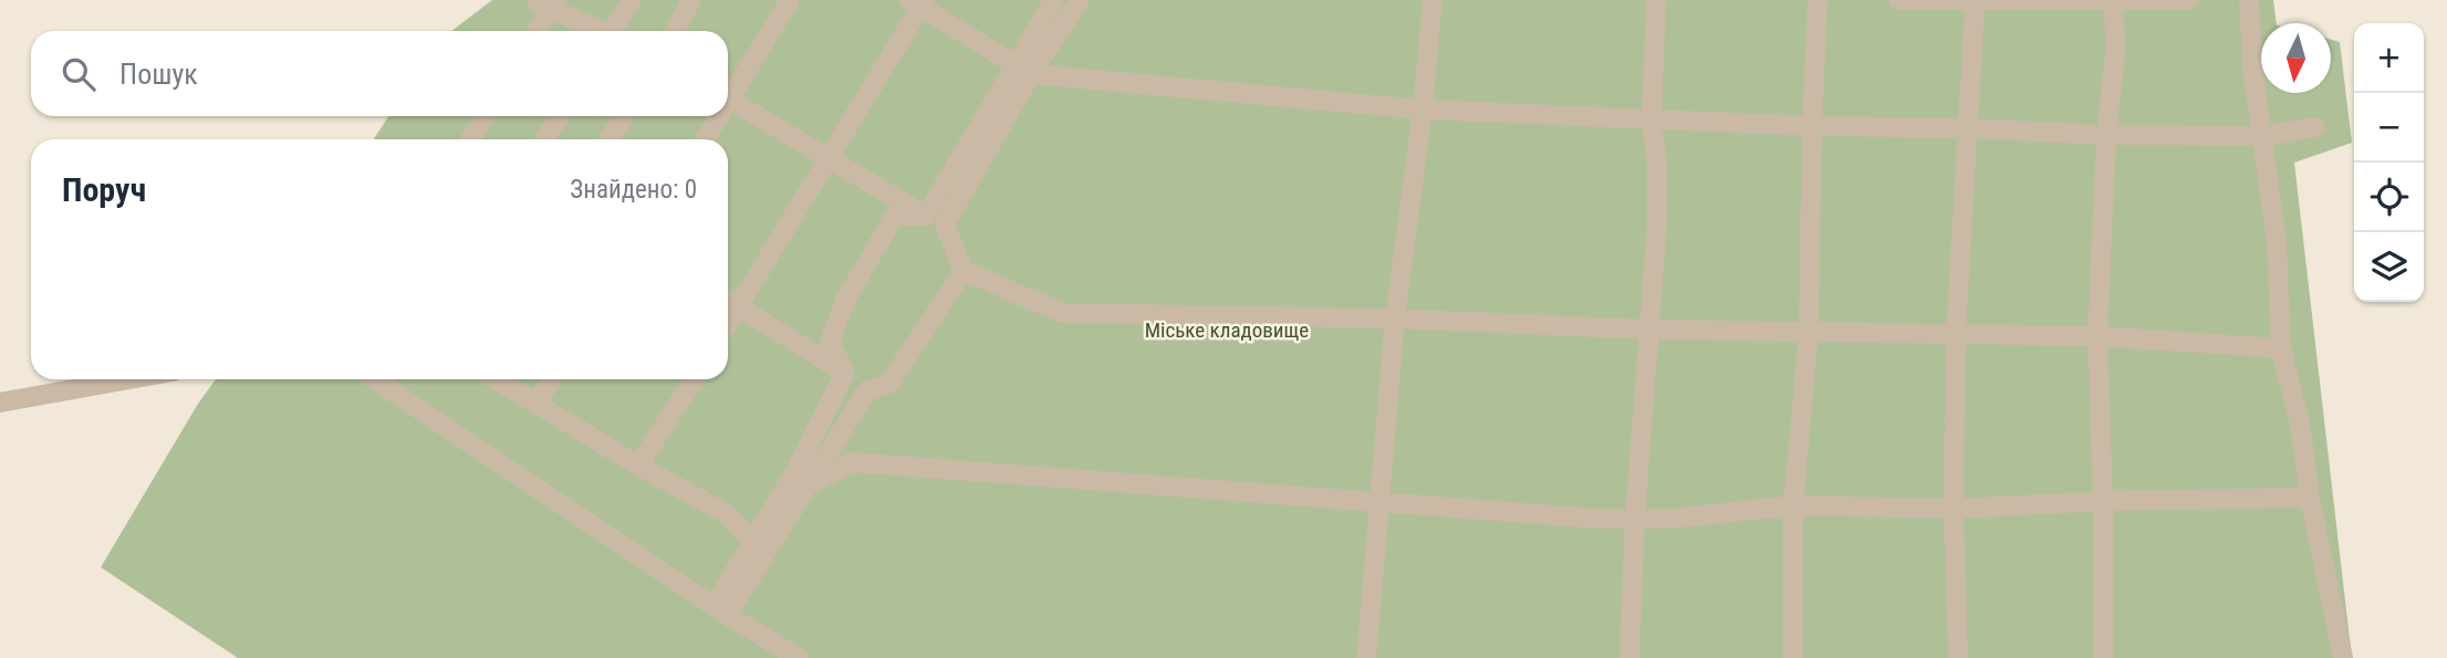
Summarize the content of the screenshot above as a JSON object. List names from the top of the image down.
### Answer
{
  "parks": ["Міське кладовище"],
  "north": "bottom",
  "page": {
    "map_buttons": ["+", "−"],
    "search": "Пошук",
    "heading": ["Поруч", "Знайдено: 0"]
  }
}
